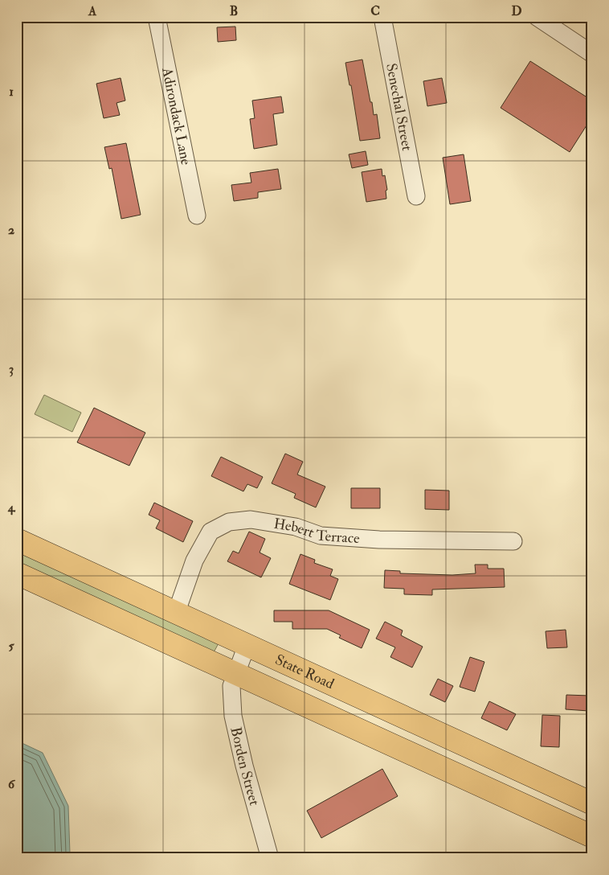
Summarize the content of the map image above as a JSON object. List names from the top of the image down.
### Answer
{
  "streets": {
    "main road": ["State Road"],
    "street": [
      "Senechal Street",
      "Adirondack Lane",
      "Hebert Terrace",
      "Borden Street"
    ]
  },
  "crossings": [
    ["Hebert Terrace", "State Road"],
    ["State Road", "Borden Street"]
  ],
  "grid": {
    "columns": [
      "A",
      "B",
      "C",
      "D"
    ],
    "rows": [
      "1",
      "2",
      "3",
      "4",
      "5",
      "6"
    ]
  }
}
